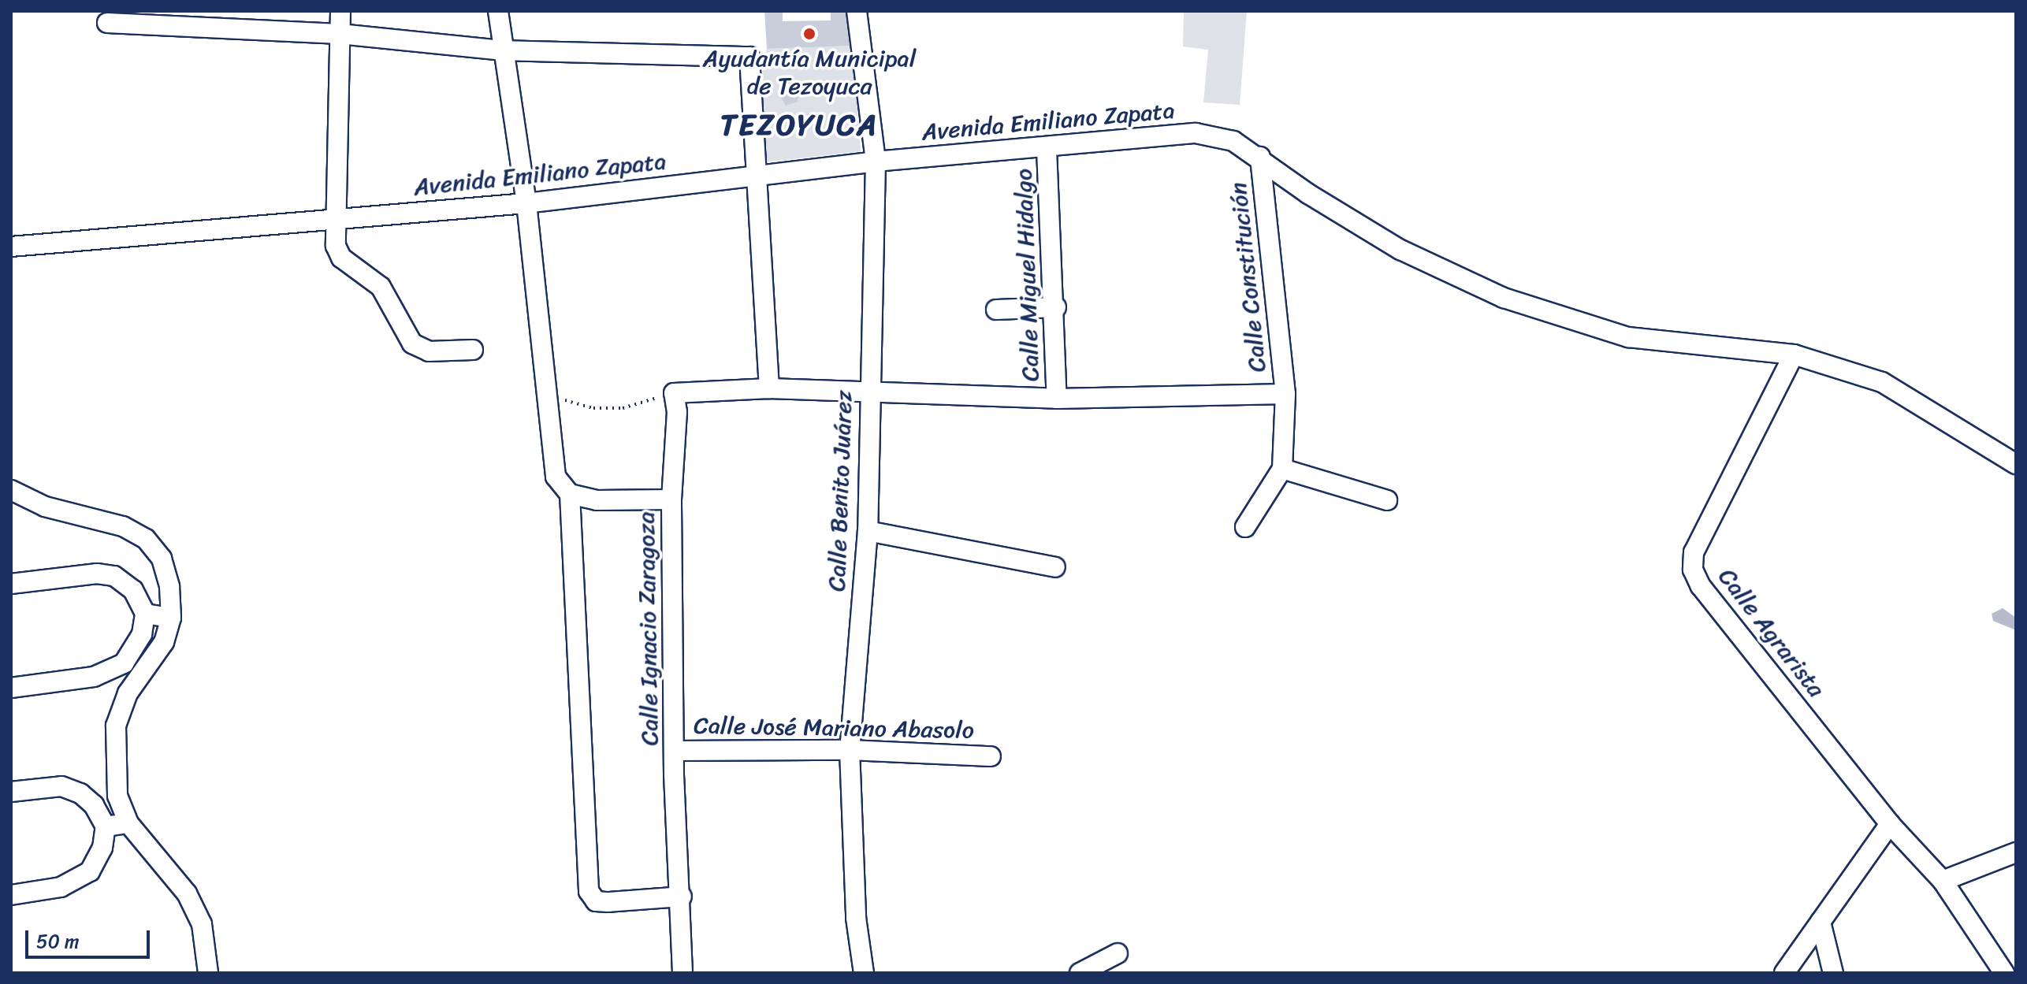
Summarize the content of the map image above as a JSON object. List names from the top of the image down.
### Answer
{
  "streets": {
    "street": [
      "Avenida Emiliano Zapata",
      "Calle Miguel Hidalgo",
      "Calle Constitución",
      "Calle Benito Juárez",
      "Calle Ignacio Zaragoza",
      "Calle Agrarista",
      "Calle José Mariano Abasolo"
    ]
  },
  "crossings": [
    ["Avenida Emiliano Zapata", "Calle Miguel Hidalgo"],
    ["Avenida Emiliano Zapata", "Calle Constitución"],
    ["Avenida Emiliano Zapata", "Calle Benito Juárez"],
    ["Avenida Emiliano Zapata", "Calle Agrarista"],
    ["Calle Miguel Hidalgo", "Calle Constitución"],
    ["Calle Miguel Hidalgo", "Calle Benito Juárez"],
    ["Calle Benito Juárez", "Calle José Mariano Abasolo"],
    ["Calle Ignacio Zaragoza", "Calle José Mariano Abasolo"]
  ],
  "districts": ["TEZOYUCA"],
  "places": ["Ayudantía Municipal de Tezoyuca"],
  "scale_bar": "50 m"
}
